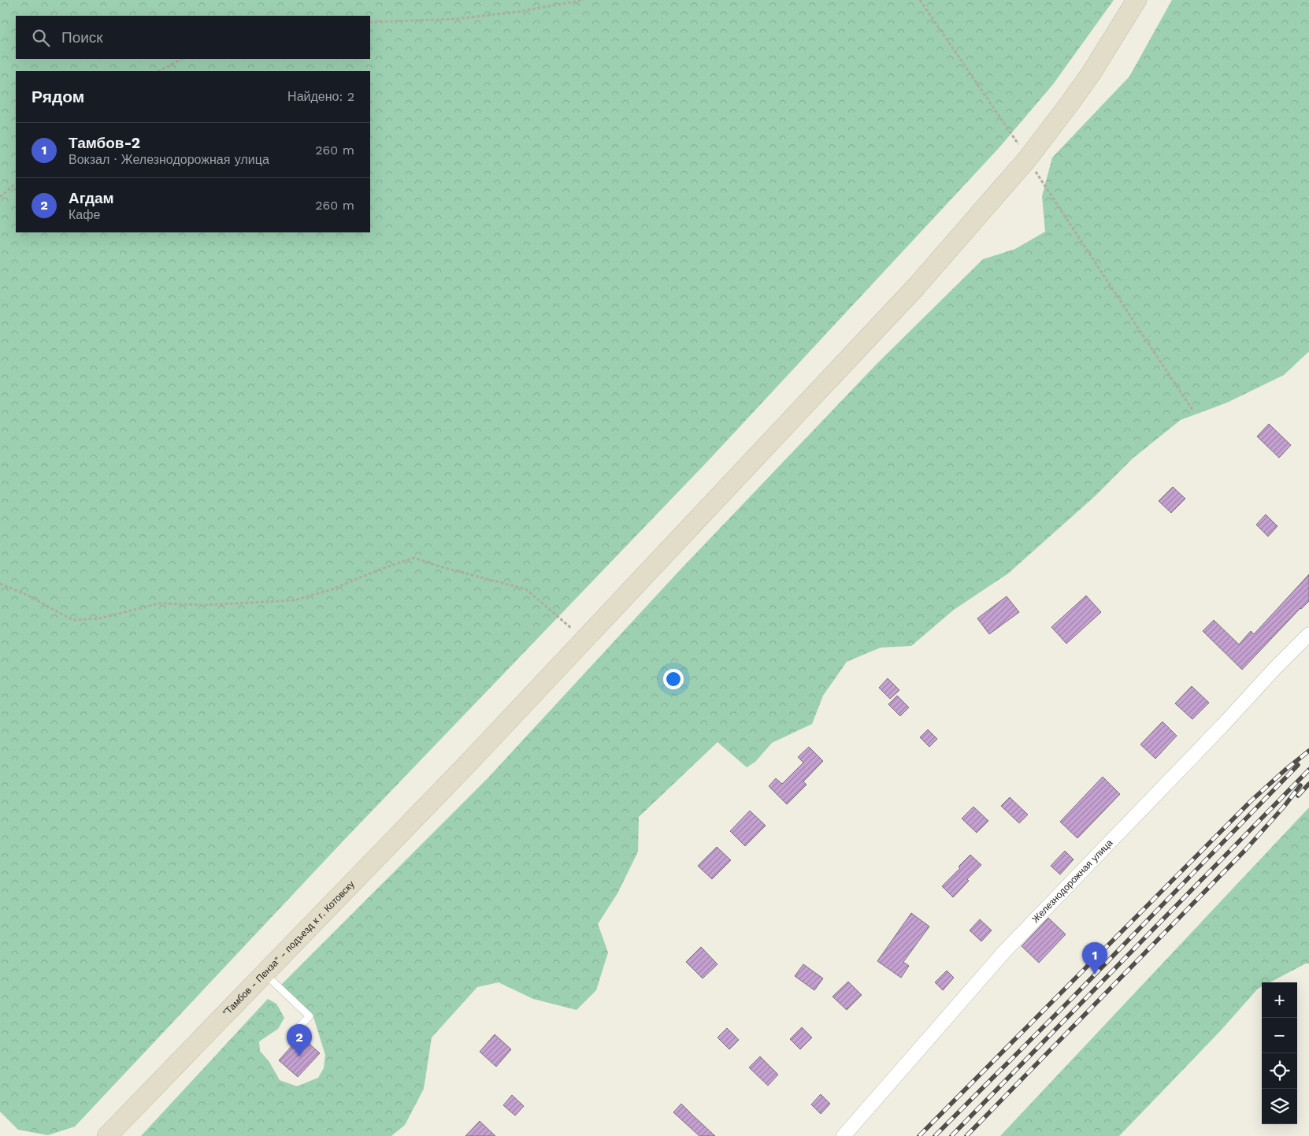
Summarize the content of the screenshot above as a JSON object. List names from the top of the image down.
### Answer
{
  "streets": {
    "main road": ["\"Тамбов - Пенза\" - подъезд к г. Котовску"],
    "street": ["Железнодорожная улица"]
  },
  "page": {
    "search": "Поиск",
    "heading": ["Рядом", "Найдено: 2"],
    "list": [
      {
        "mark": "1",
        "name": "Тамбов-2",
        "note": "Вокзал · Железнодорожная улица",
        "value": "260 m"
      },
      {
        "mark": "2",
        "name": "Агдам",
        "note": "Кафе",
        "value": "260 m"
      }
    ],
    "pins": ["1", "2"],
    "map_buttons": ["+", "−"]
  }
}
